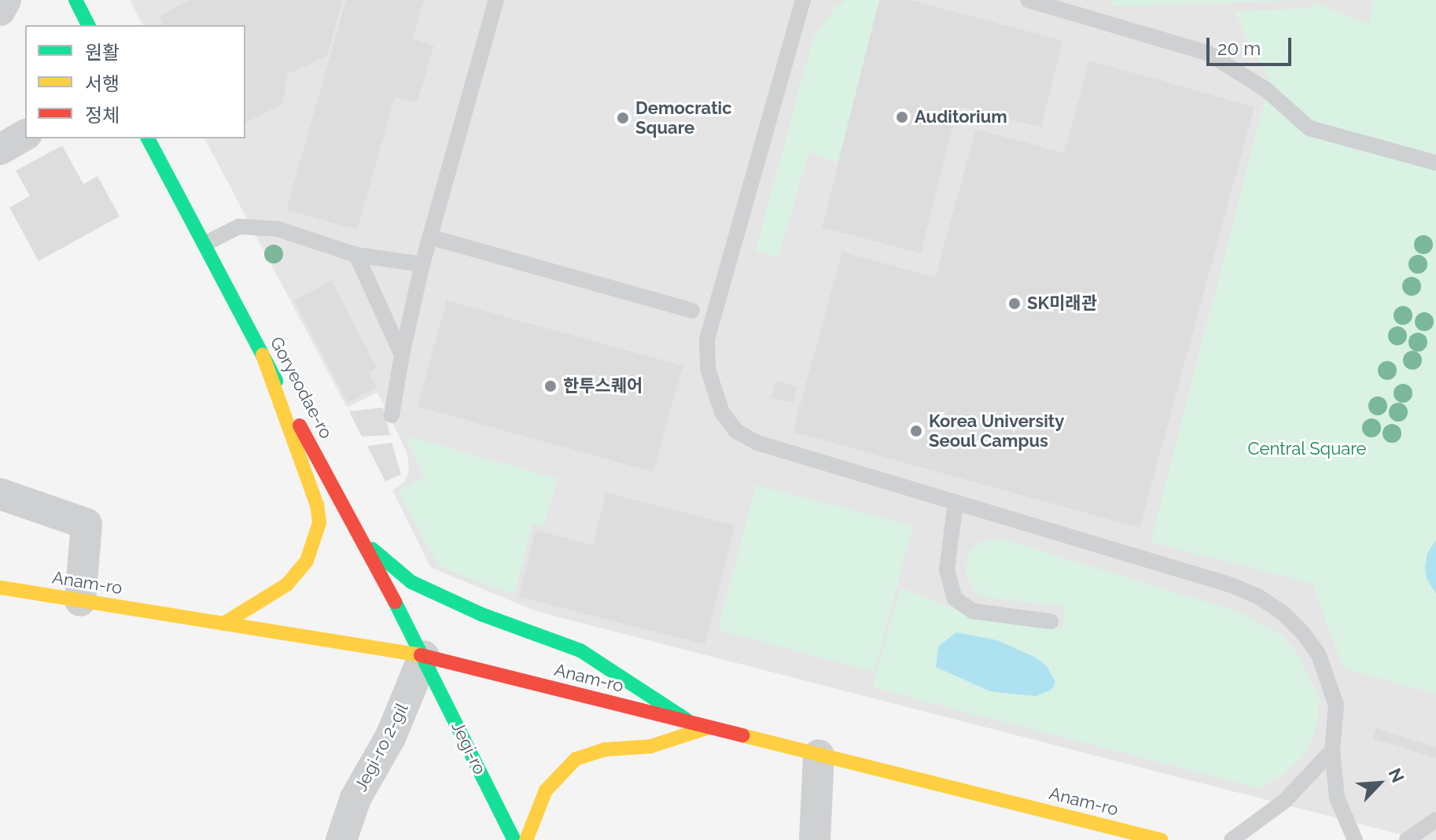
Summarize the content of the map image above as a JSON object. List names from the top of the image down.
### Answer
{
  "streets": {
    "main road": ["Goryeodae-ro", "Anam-ro", "Jegi-ro"],
    "street": ["Jegi-ro 2-gil"]
  },
  "crossings": [
    ["Goryeodae-ro", "Anam-ro"],
    ["Goryeodae-ro", "Jegi-ro 2-gil"],
    ["Goryeodae-ro", "Jegi-ro"],
    ["Anam-ro", "Jegi-ro 2-gil"],
    ["Anam-ro", "Jegi-ro"],
    ["Jegi-ro 2-gil", "Jegi-ro"]
  ],
  "parks": ["Central Square"],
  "places": [
    "Auditorium",
    "Democratic Square",
    "SK미래관",
    "한투스퀘어",
    "Korea University Seoul Campus"
  ],
  "legend": ["원활", "서행", "정체"],
  "scale_bar": "20 m",
  "north": "top right"
}
